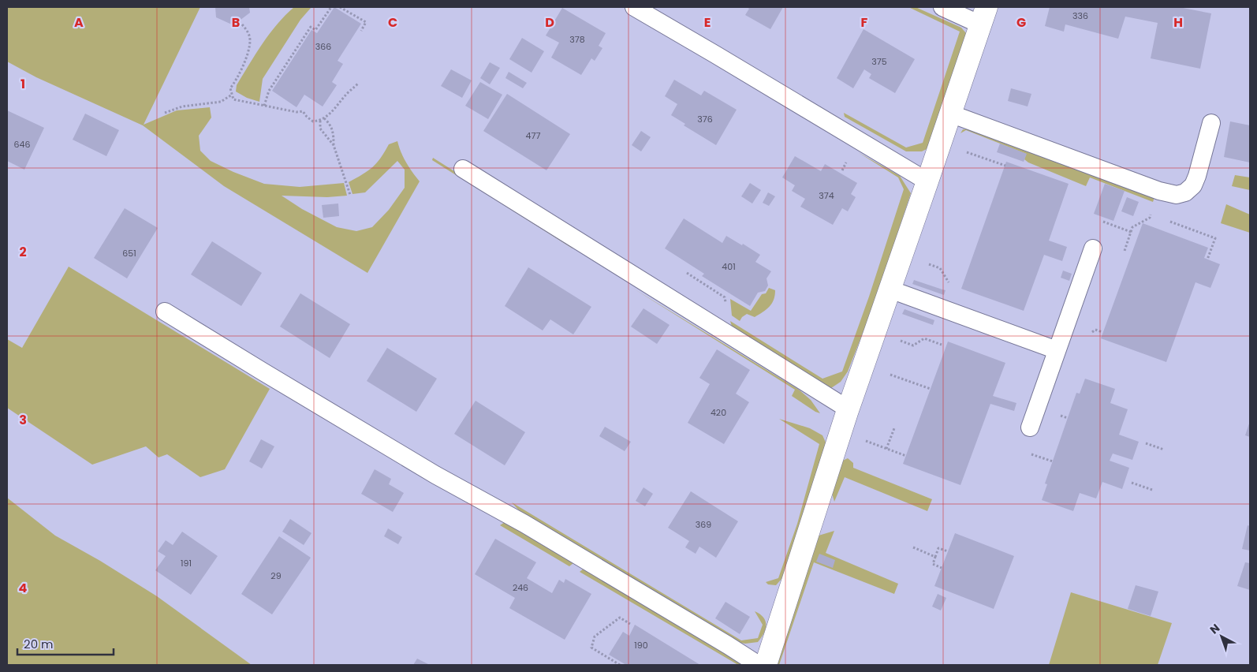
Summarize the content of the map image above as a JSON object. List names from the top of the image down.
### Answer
{
  "house_numbers": [
    "336",
    "378",
    "366",
    "375",
    "376",
    "477",
    "646",
    "374",
    "651",
    "401",
    "420",
    "369",
    "191",
    "29",
    "246",
    "190"
  ],
  "scale_bar": "20 m",
  "north": "top left",
  "grid": {
    "columns": [
      "A",
      "B",
      "C",
      "D",
      "E",
      "F",
      "G",
      "H"
    ],
    "rows": [
      "1",
      "2",
      "3",
      "4"
    ]
  }
}
